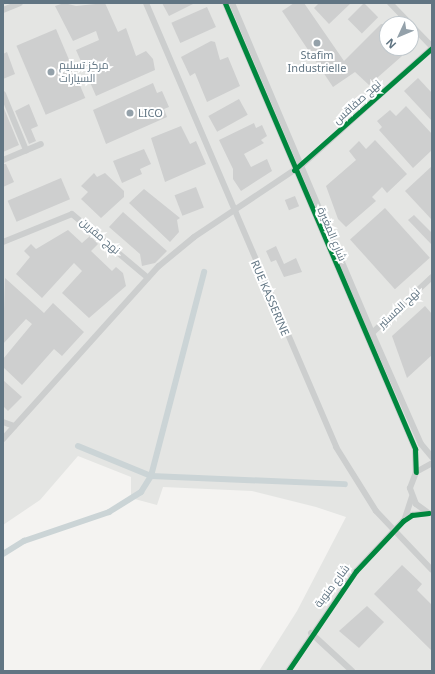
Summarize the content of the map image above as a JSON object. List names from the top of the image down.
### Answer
{
  "streets": {
    "street": [
      "نهج صفاقس",
      "شارع المغيرة",
      "نهج مقرين",
      "RUE KASSERINE",
      "نهج المستير",
      "شارع منوبة"
    ]
  },
  "crossings": [
    ["نهج صفاقس", "شارع المغيرة"],
    ["نهج صفاقس", "نهج مقرين"],
    ["نهج صفاقس", "RUE KASSERINE"],
    ["شارع المغيرة", "نهج المستير"],
    ["شارع المغيرة", "شارع منوبة"],
    ["RUE KASSERINE", "شارع منوبة"]
  ],
  "places": ["Stafim Industrielle", "مركز تسليم السيارات", "LICO"],
  "north": "bottom left"
}
